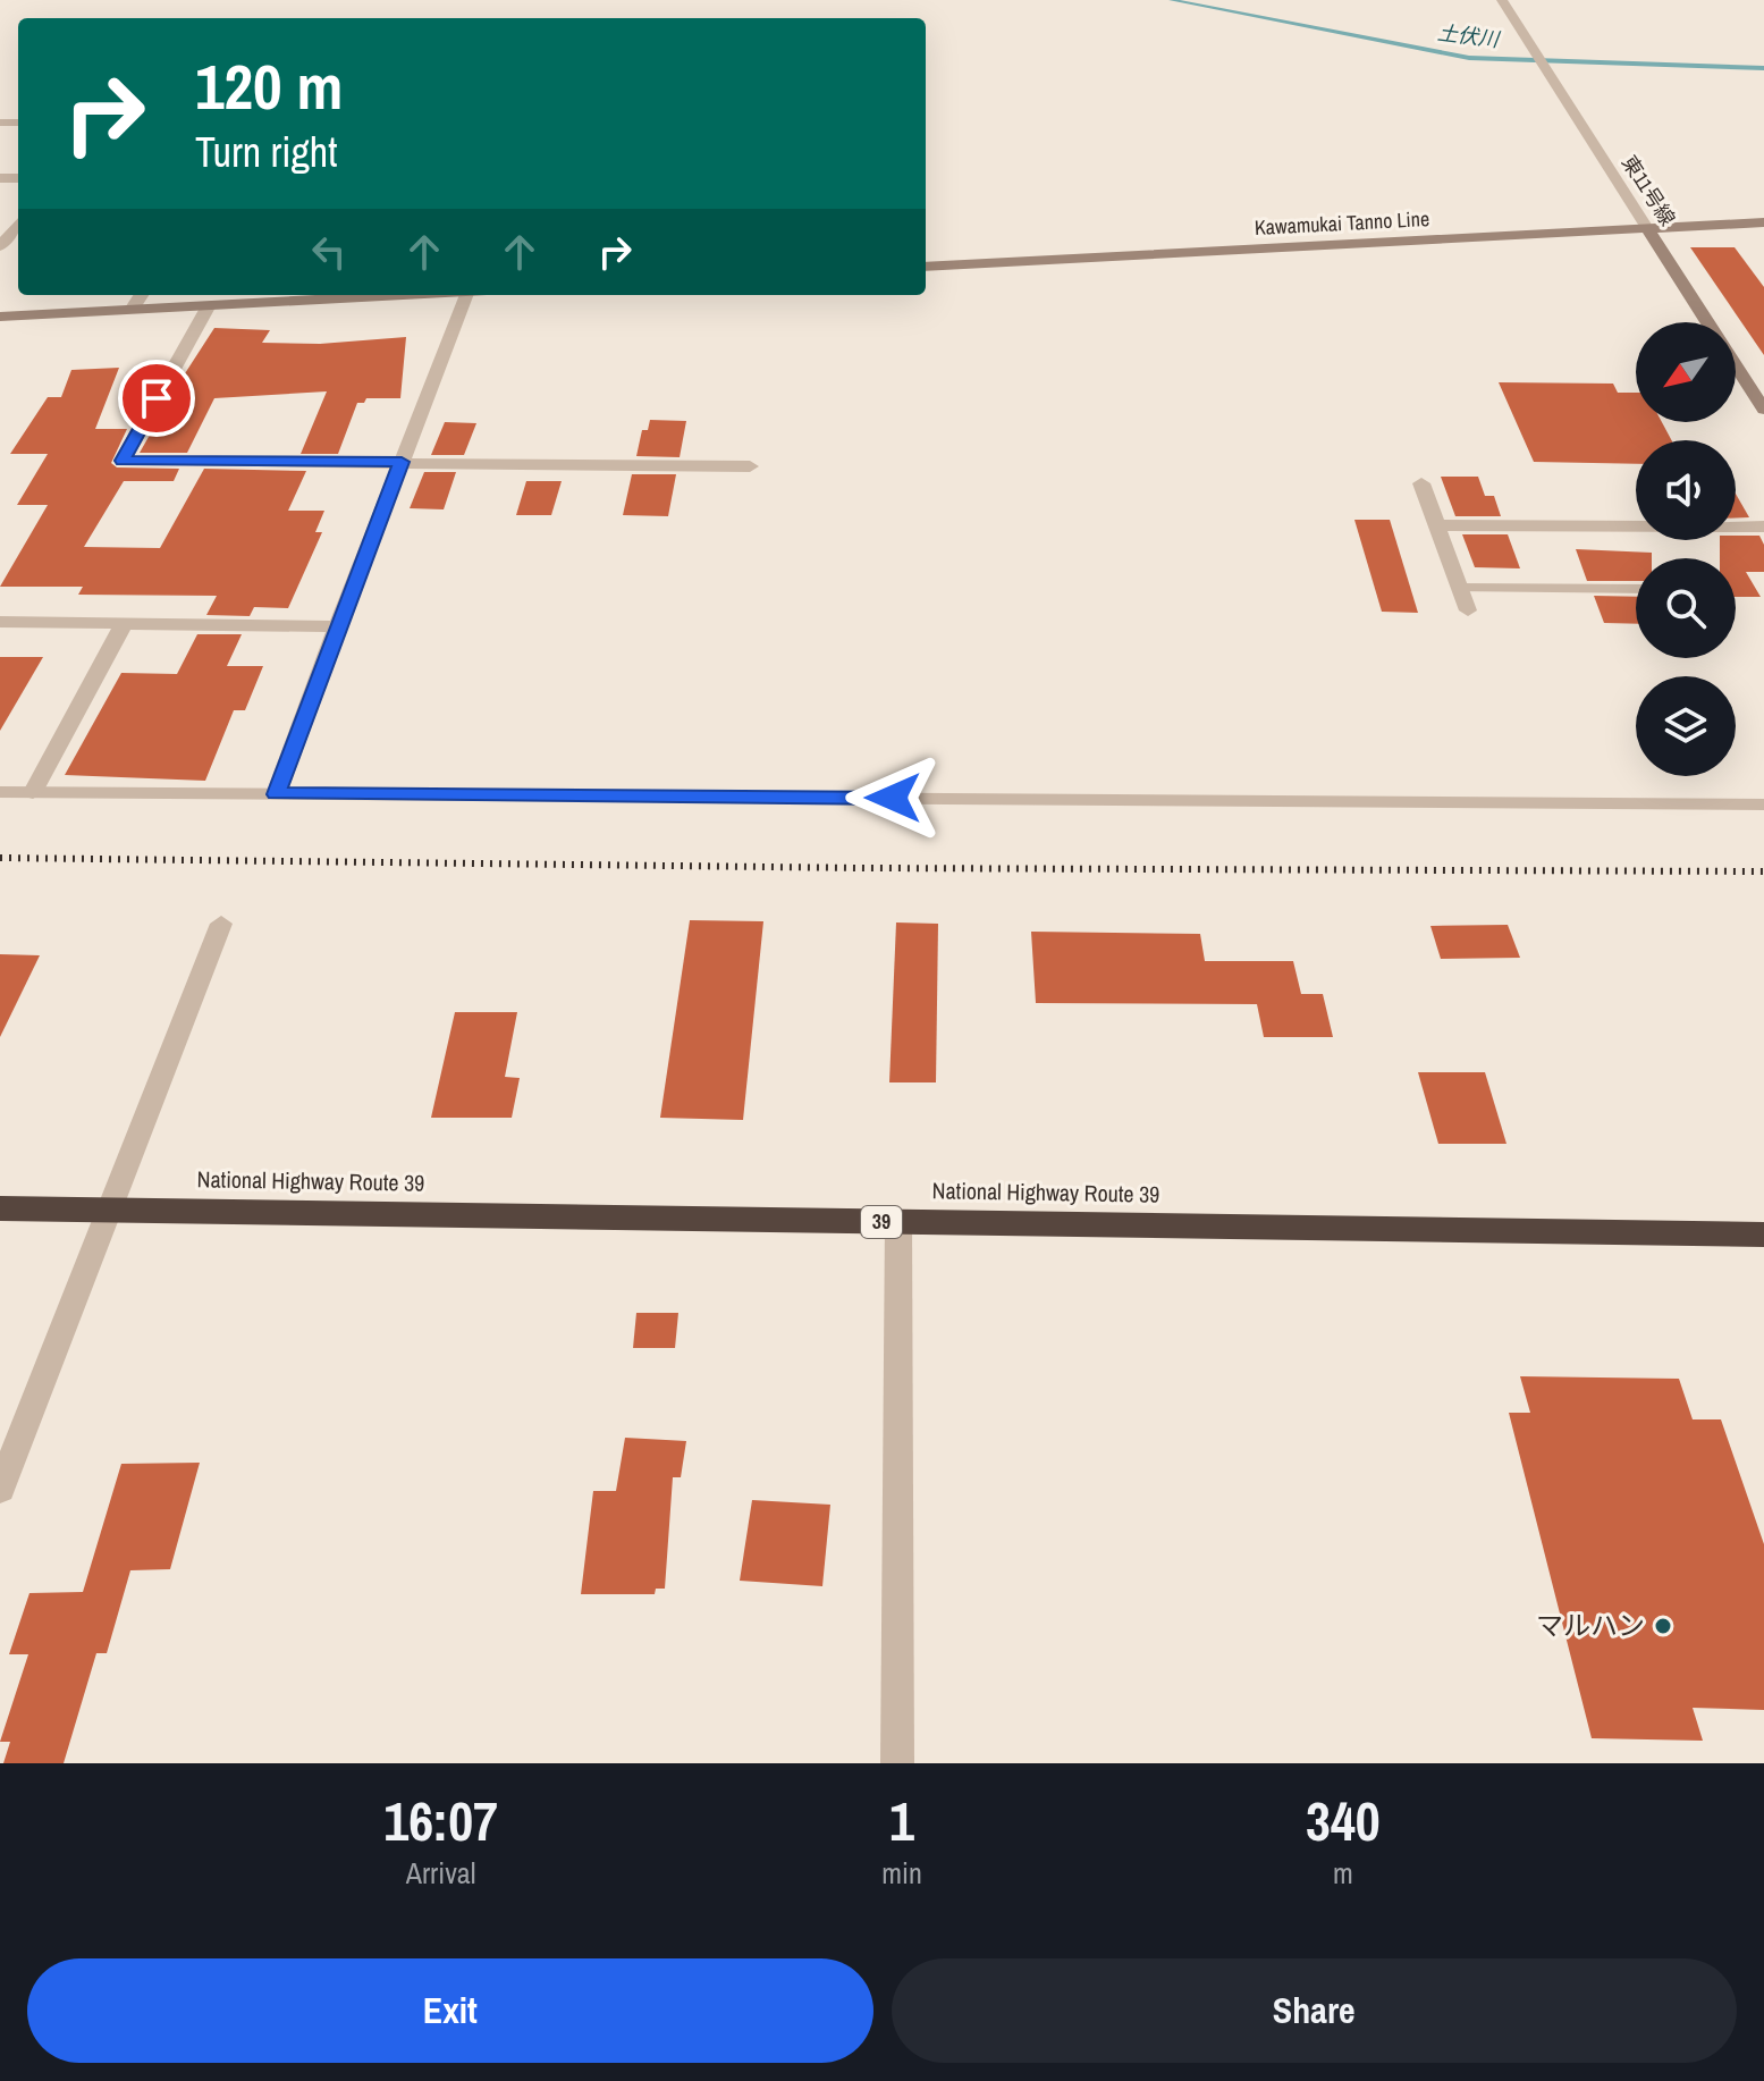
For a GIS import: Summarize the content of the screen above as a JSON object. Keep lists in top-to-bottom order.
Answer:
{
  "streets": {
    "highway": ["National Highway Route 39", "39"],
    "main road": ["東11号線", "Kawamukai Tanno Line"]
  },
  "crossings": [
    ["東11号線", "Kawamukai Tanno Line"]
  ],
  "water": ["土伏川"],
  "places": ["マルハン"],
  "north": "bottom left",
  "page": {
    "turn": ["120 m", "Turn right"],
    "eta": [
      "16:07",
      "Arrival",
      "1",
      "min",
      "340",
      "m"
    ],
    "buttons": ["Exit", "Share"]
  }
}
